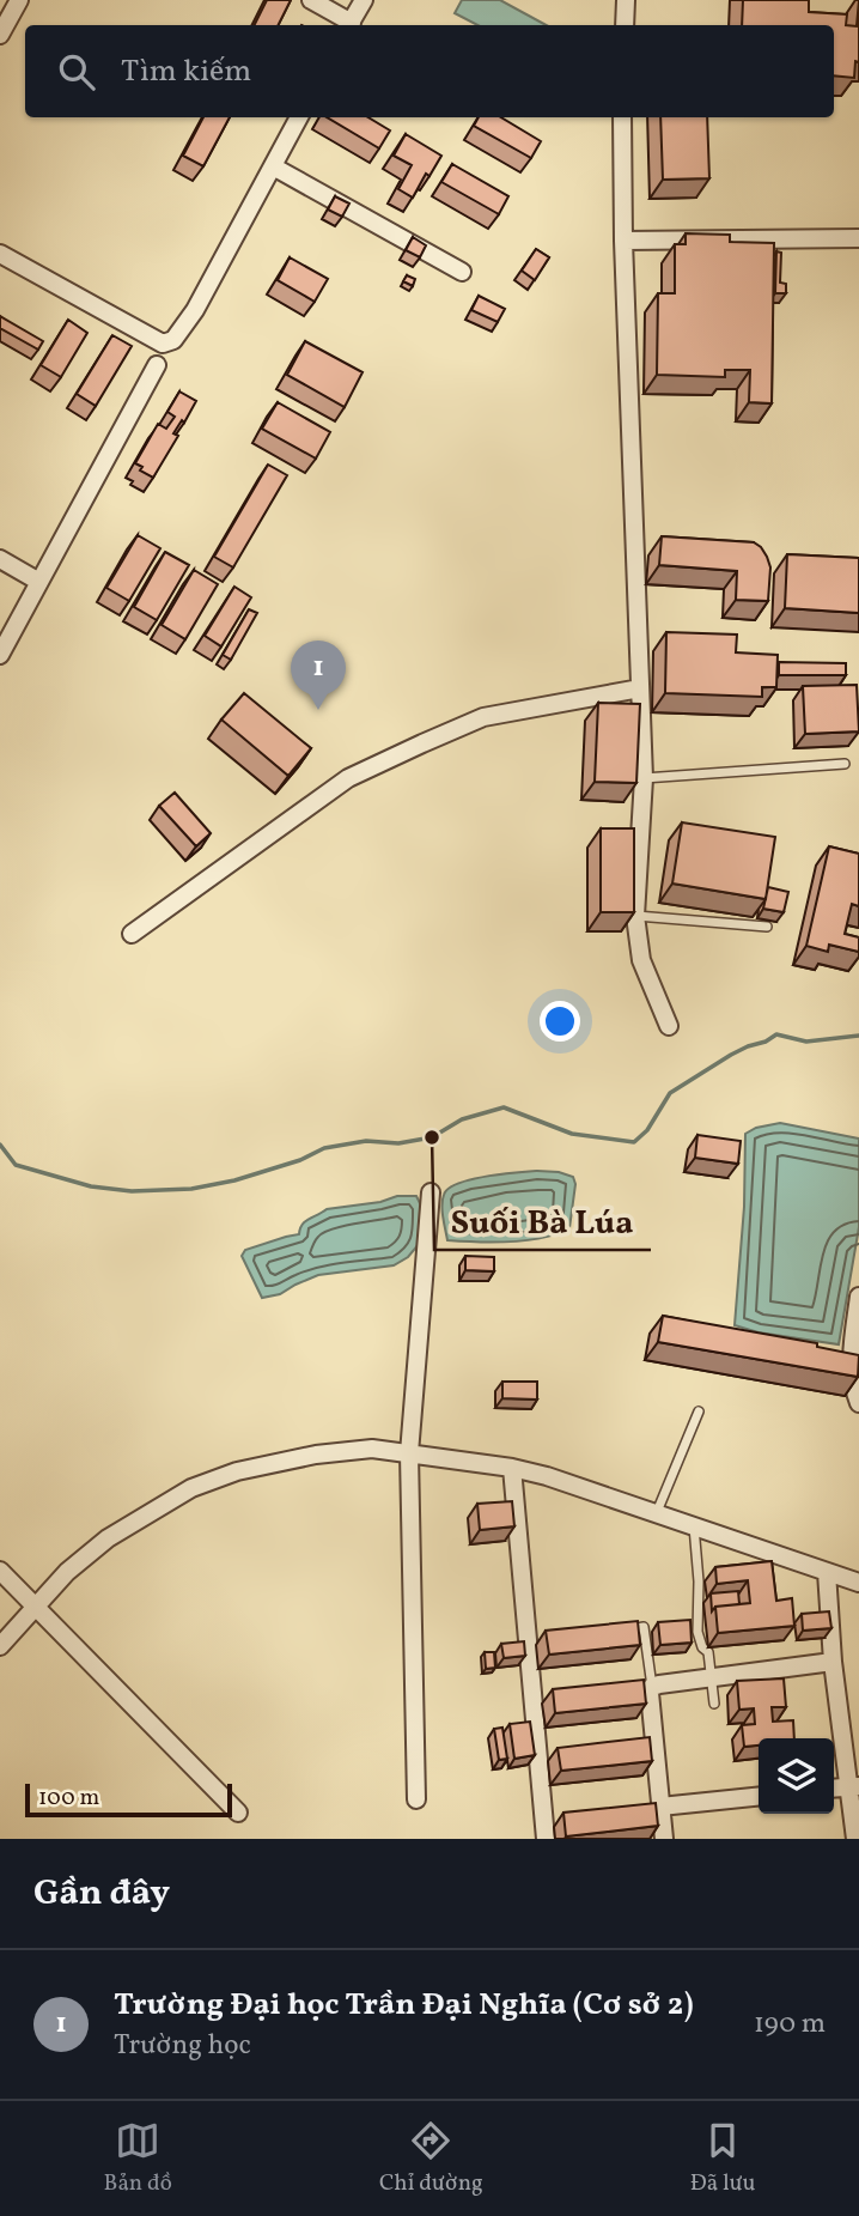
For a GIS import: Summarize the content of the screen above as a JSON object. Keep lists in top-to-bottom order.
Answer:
{
  "places": ["Suối Bà Lúa"],
  "scale_bar": "100 m",
  "page": {
    "search": "Tìm kiếm",
    "pins": "1",
    "scale": "100 m",
    "heading": "Gần đây",
    "list": [
      {
        "mark": "1",
        "name": "Trường Đại học Trần Đại Nghĩa (Cơ sở 2)",
        "note": "Trường học",
        "value": "190 m"
      }
    ],
    "nav": ["Bản đồ", "Chỉ đường", "Đã lưu"]
  }
}
